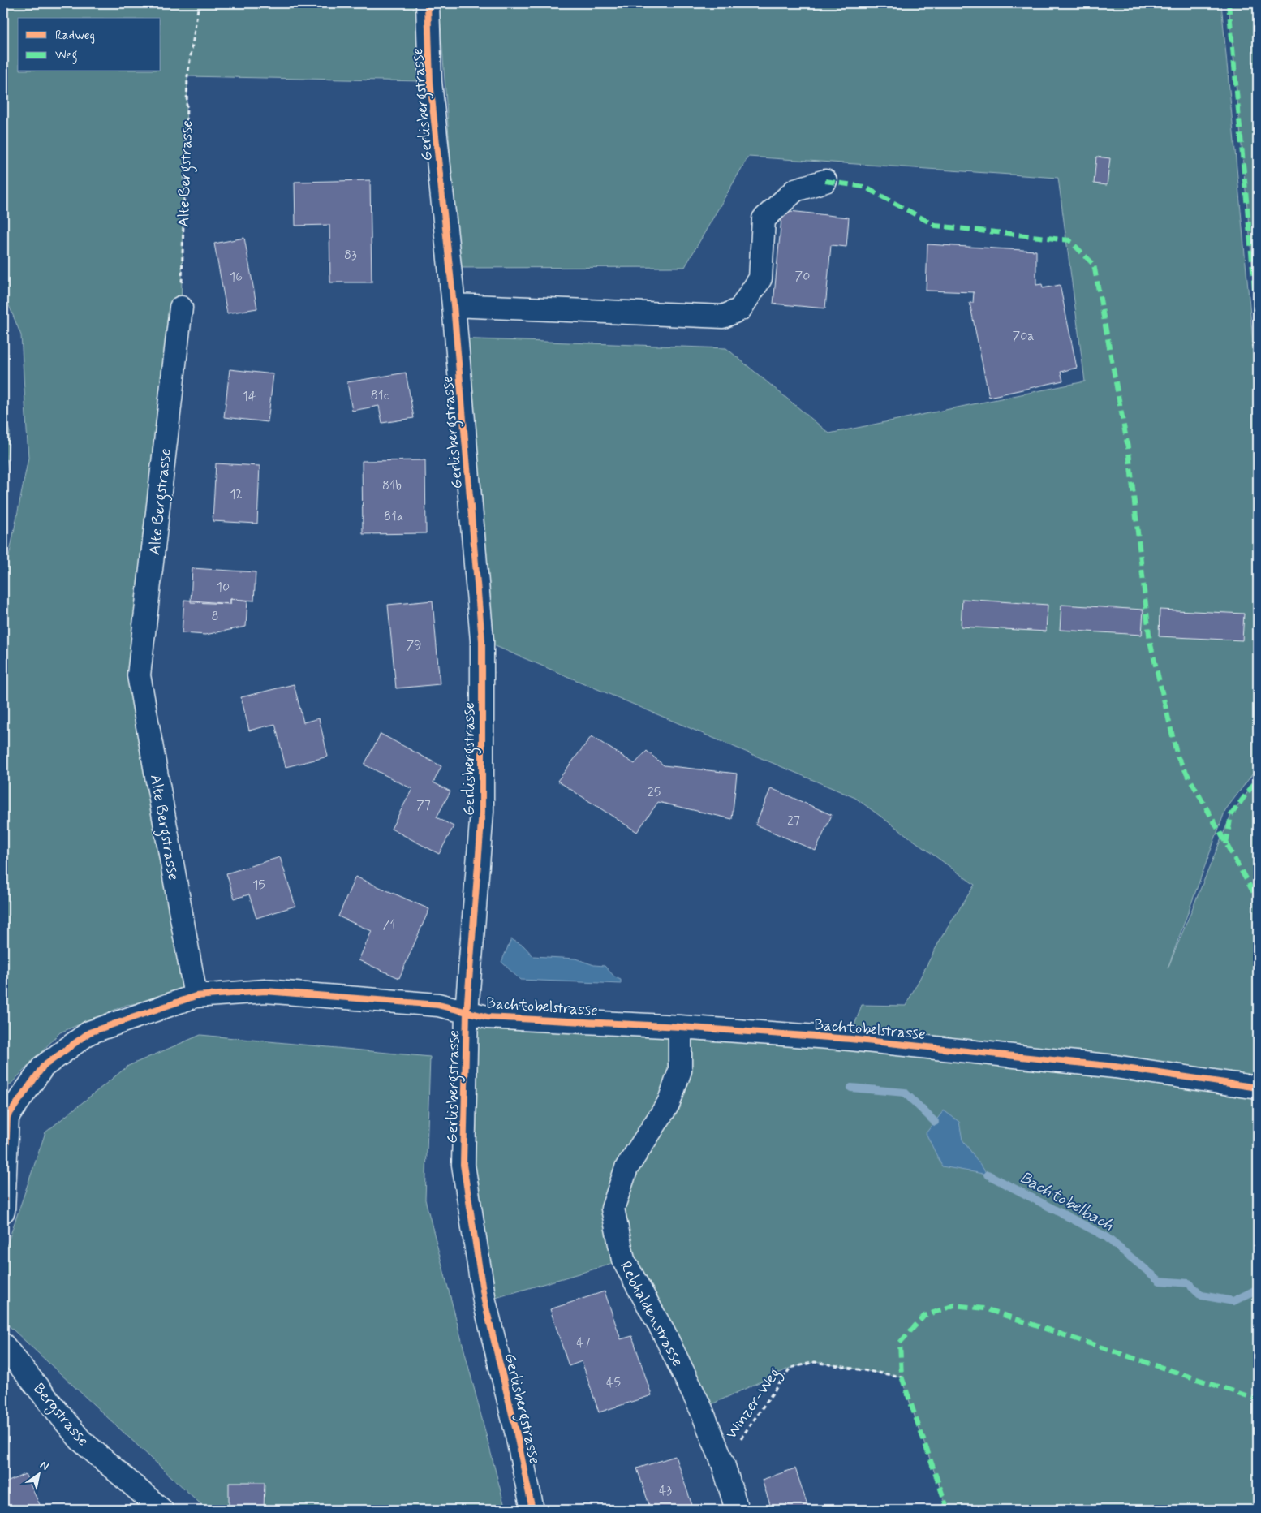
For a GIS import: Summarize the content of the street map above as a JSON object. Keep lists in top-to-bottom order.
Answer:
{
  "streets": {
    "street": [
      "Gerlisbergstrasse",
      "Alte Bergstrasse",
      "Bachtobelstrasse",
      "Rebhaldenstrasse",
      "Bergstrasse"
    ],
    "path": ["Winzer-Weg"]
  },
  "crossings": [
    ["Gerlisbergstrasse", "Bachtobelstrasse"],
    ["Alte Bergstrasse", "Bachtobelstrasse"],
    ["Bachtobelstrasse", "Rebhaldenstrasse"],
    ["Rebhaldenstrasse", "Winzer-Weg"]
  ],
  "water": ["Bachtobelbach"],
  "house_numbers": [
    "83",
    "70",
    "16",
    "70a",
    "81c",
    "14",
    "81b",
    "12",
    "81a",
    "10",
    "8",
    "79",
    "25",
    "77",
    "27",
    "15",
    "71",
    "47",
    "45",
    "43"
  ],
  "legend": ["Radweg", "Weg"],
  "north": "top right"
}
